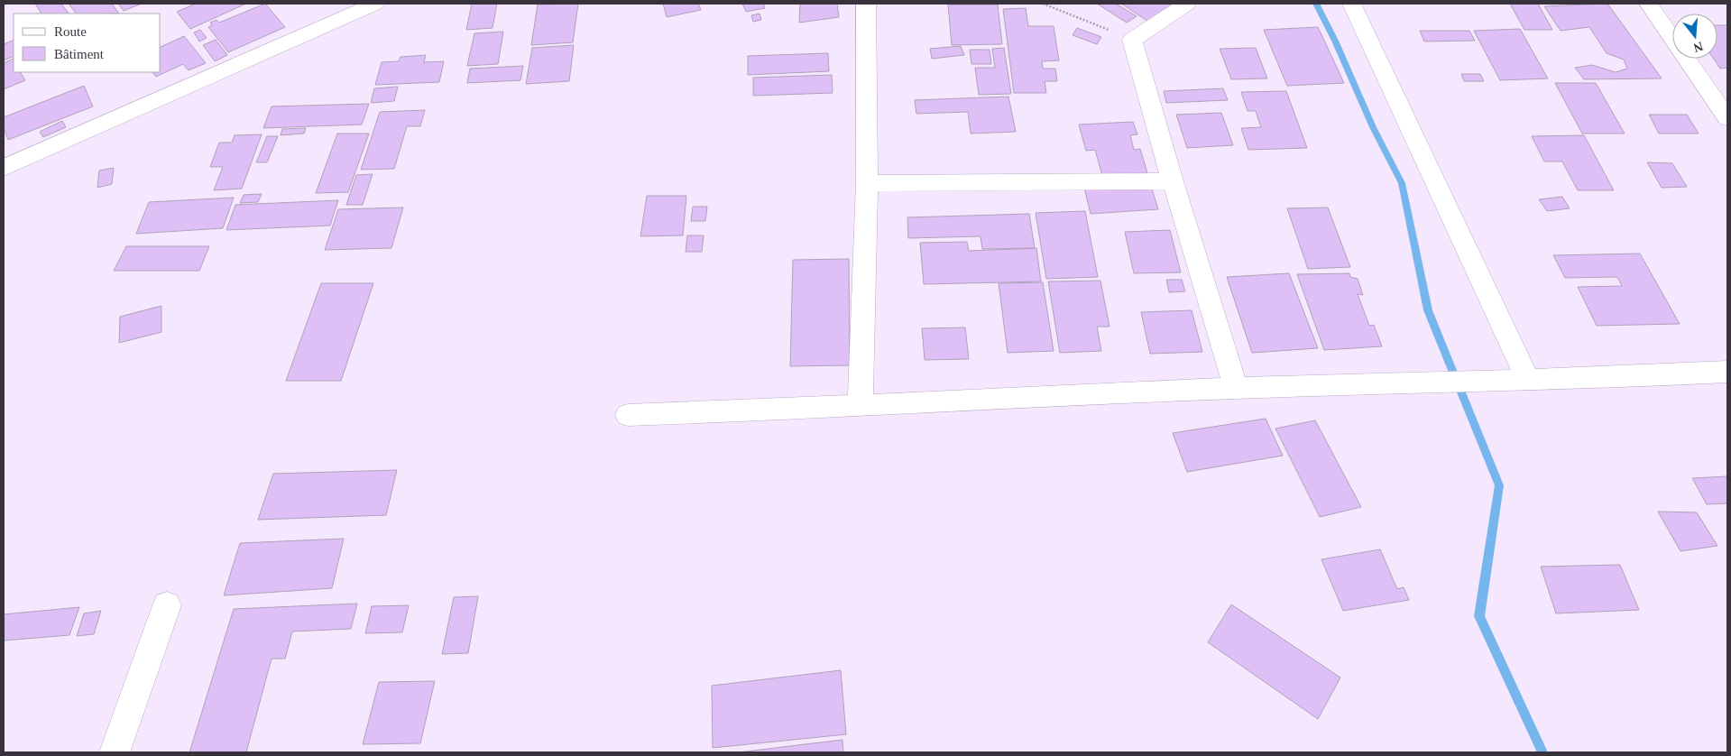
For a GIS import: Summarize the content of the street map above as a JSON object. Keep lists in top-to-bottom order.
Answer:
{
  "legend": ["Route", "Bâtiment"],
  "north": "bottom"
}
